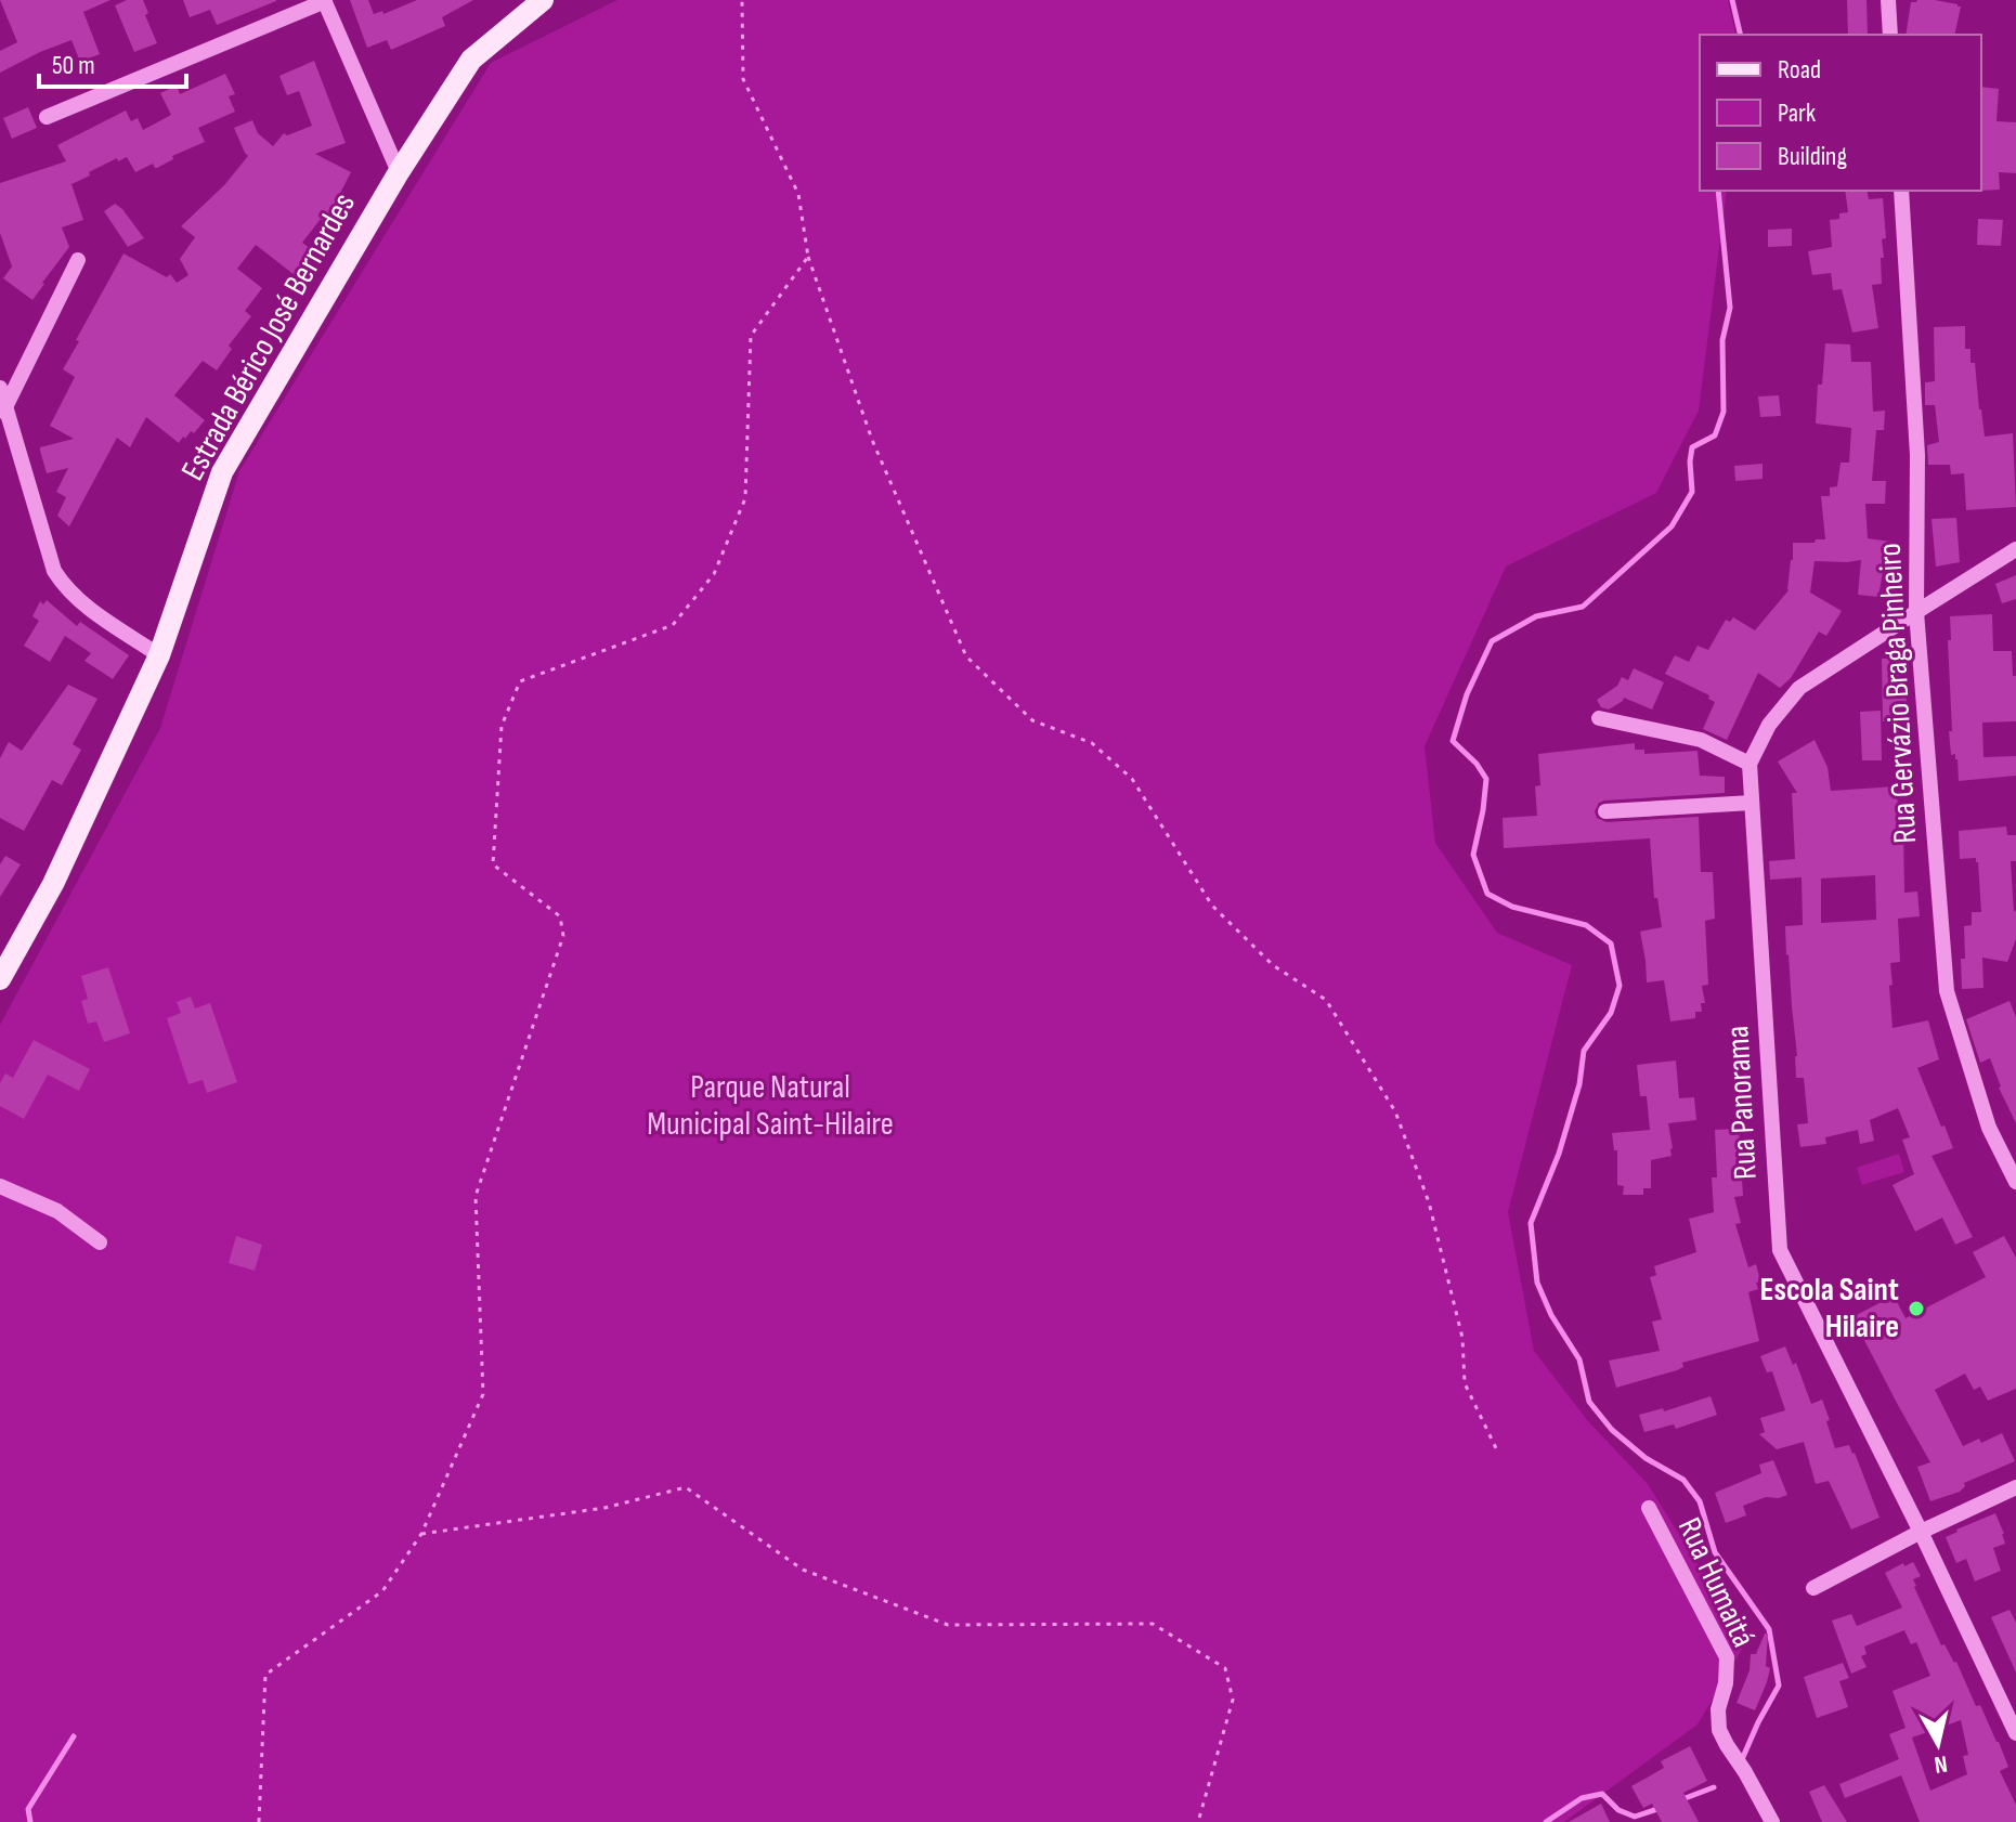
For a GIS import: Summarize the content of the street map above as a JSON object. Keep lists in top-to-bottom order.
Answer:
{
  "streets": {
    "main road": ["Estrada Bérico José Bernardes"],
    "street": ["Rua Gervázio Braga Pinheiro", "Rua Panorama", "Rua Humaitá"]
  },
  "crossings": [
    ["Rua Gervázio Braga Pinheiro", "Rua Panorama"]
  ],
  "parks": ["Parque Natural Municipal Saint-Hilaire"],
  "places": ["Escola Saint Hilaire"],
  "legend": ["Road", "Park", "Building"],
  "scale_bar": "50 m",
  "north": "bottom"
}
